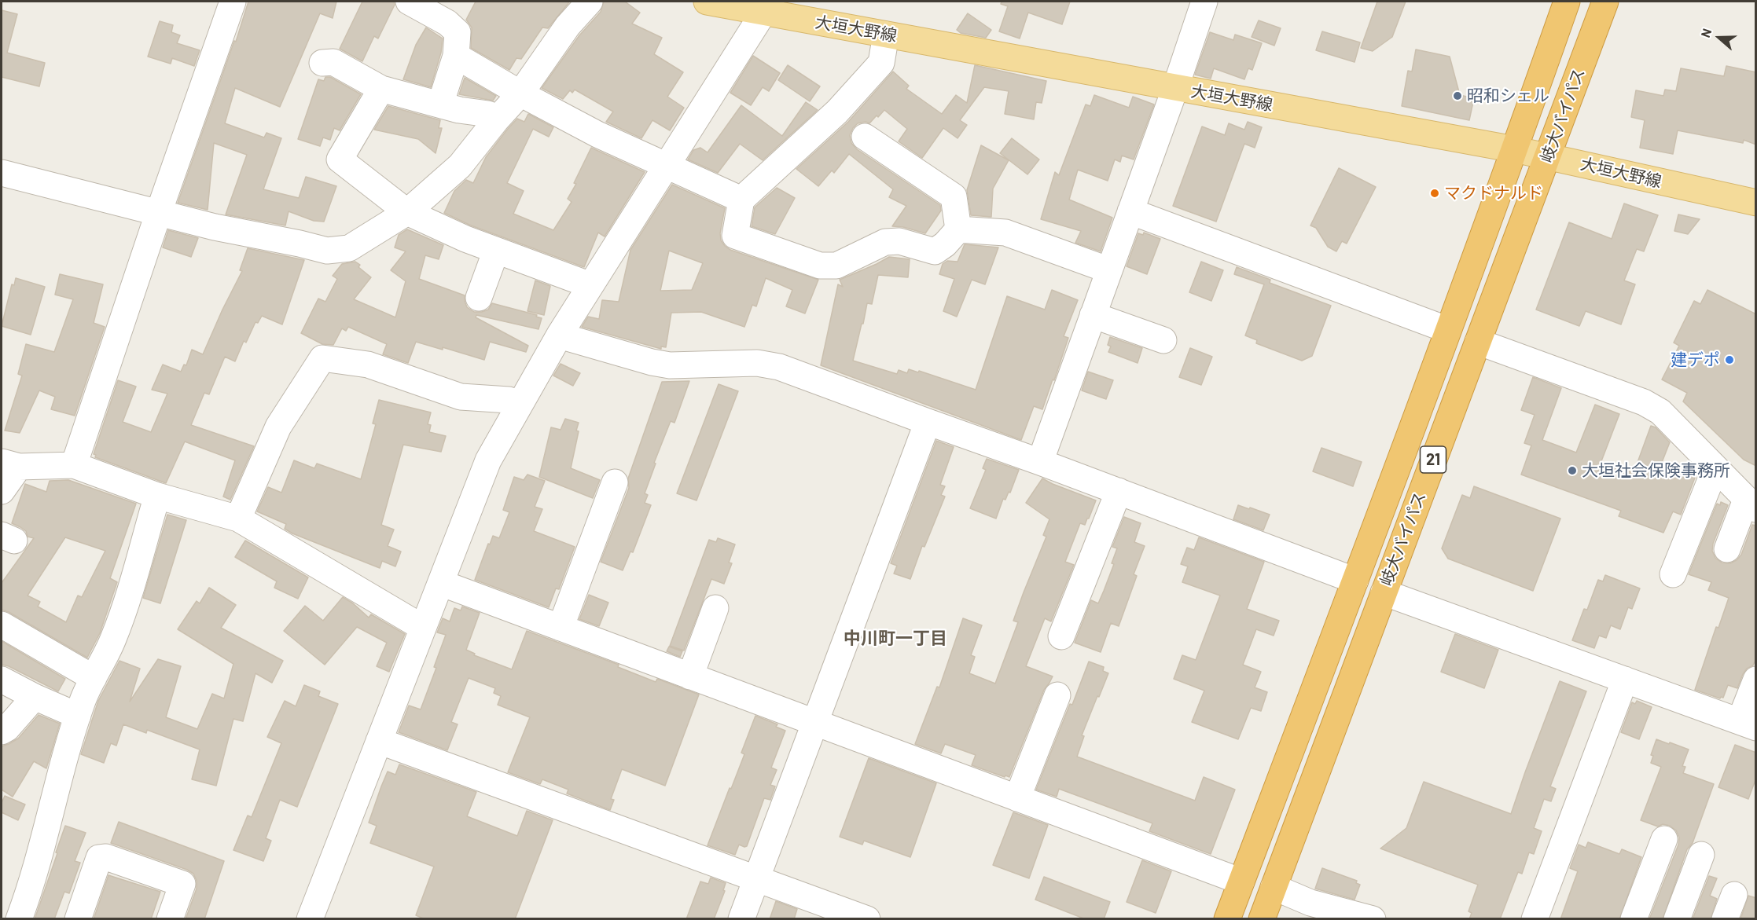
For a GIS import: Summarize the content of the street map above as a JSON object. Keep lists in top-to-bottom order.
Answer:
{
  "streets": {
    "highway": ["岐大バイパス", "21"],
    "main road": ["大垣大野線"]
  },
  "crossings": [
    ["大垣大野線", "岐大バイパス"]
  ],
  "districts": ["中川町一丁目"],
  "places": [
    "昭和シェル",
    "マクドナルド",
    "建デポ",
    "大垣社会保険事務所"
  ],
  "north": "left"
}
